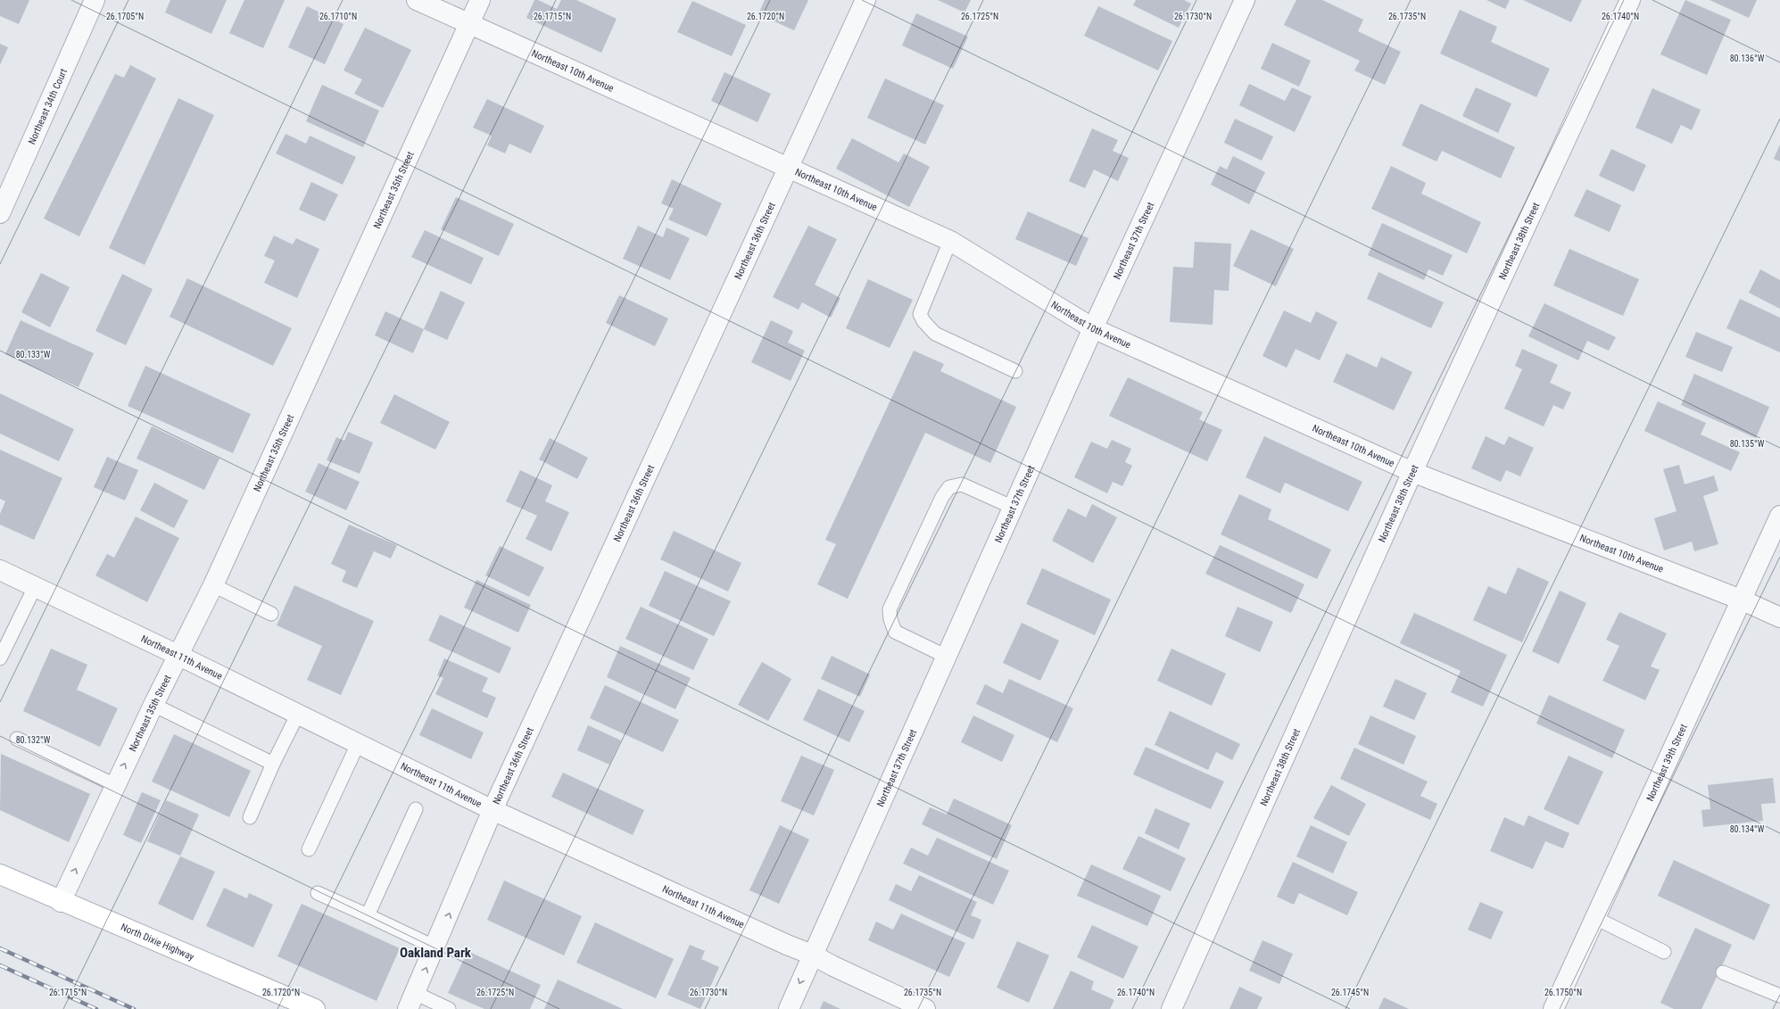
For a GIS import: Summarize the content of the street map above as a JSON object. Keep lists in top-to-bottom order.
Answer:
{
  "streets": {
    "main road": ["North Dixie Highway"],
    "street": [
      "Northeast 10th Avenue",
      "Northeast 34th Court",
      "Northeast 35th Street",
      "Northeast 37th Street",
      "Northeast 36th Street",
      "Northeast 38th Street",
      "Northeast 11th Avenue",
      "Northeast 39th Street"
    ]
  },
  "crossings": [
    ["Northeast 10th Avenue", "Northeast 35th Street"],
    ["Northeast 10th Avenue", "Northeast 37th Street"],
    ["Northeast 10th Avenue", "Northeast 36th Street"],
    ["Northeast 10th Avenue", "Northeast 38th Street"],
    ["Northeast 10th Avenue", "Northeast 39th Street"],
    ["Northeast 35th Street", "Northeast 11th Avenue"],
    ["Northeast 35th Street", "North Dixie Highway"],
    ["Northeast 37th Street", "Northeast 11th Avenue"],
    ["Northeast 36th Street", "Northeast 11th Avenue"]
  ],
  "districts": ["Oakland Park"],
  "coordinates": [
    "26.1705°N",
    "26.1710°N",
    "26.1715°N",
    "26.1720°N",
    "26.1725°N",
    "26.1730°N",
    "26.1735°N",
    "26.1740°N",
    "80.136°W",
    "80.133°W",
    "80.135°W",
    "80.132°W",
    "80.134°W",
    "26.1745°N",
    "26.1750°N"
  ]
}
